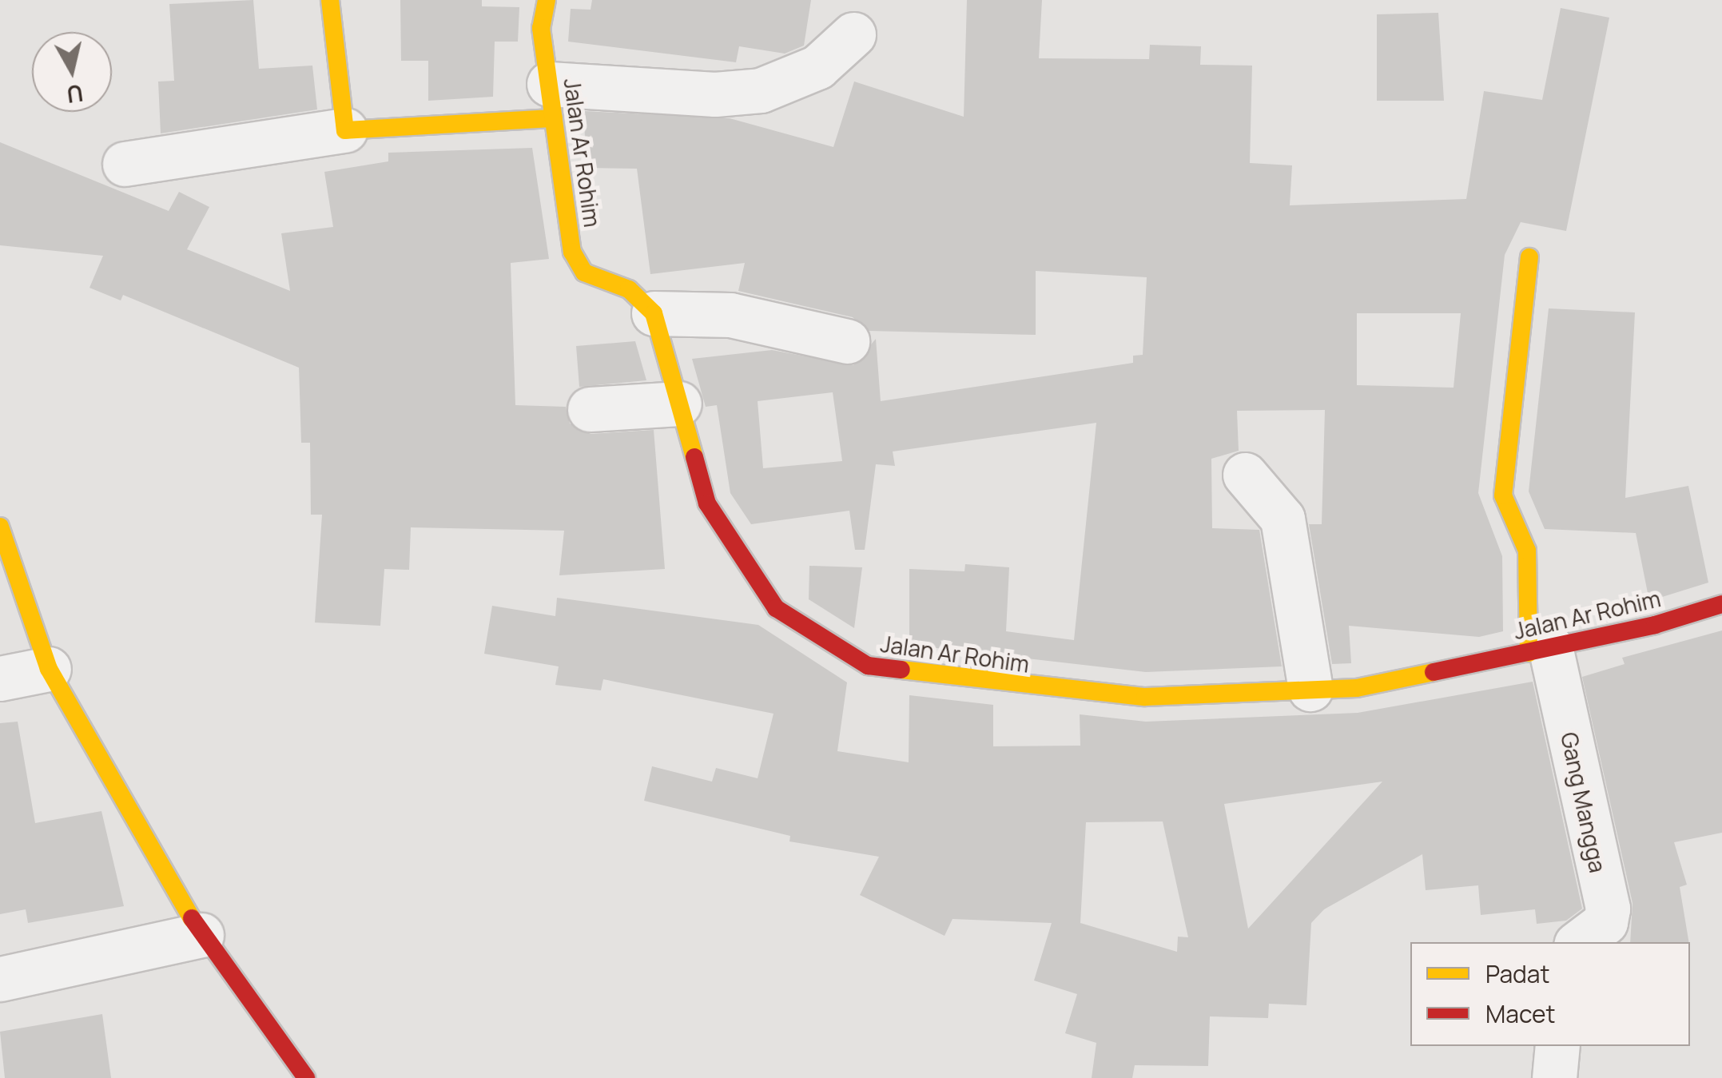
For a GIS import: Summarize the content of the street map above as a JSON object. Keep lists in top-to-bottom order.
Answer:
{
  "streets": {
    "street": ["Jalan Ar Rohim", "Gang Mangga"]
  },
  "crossings": [
    ["Jalan Ar Rohim", "Gang Mangga"]
  ],
  "legend": ["Padat", "Macet"],
  "north": "bottom"
}
